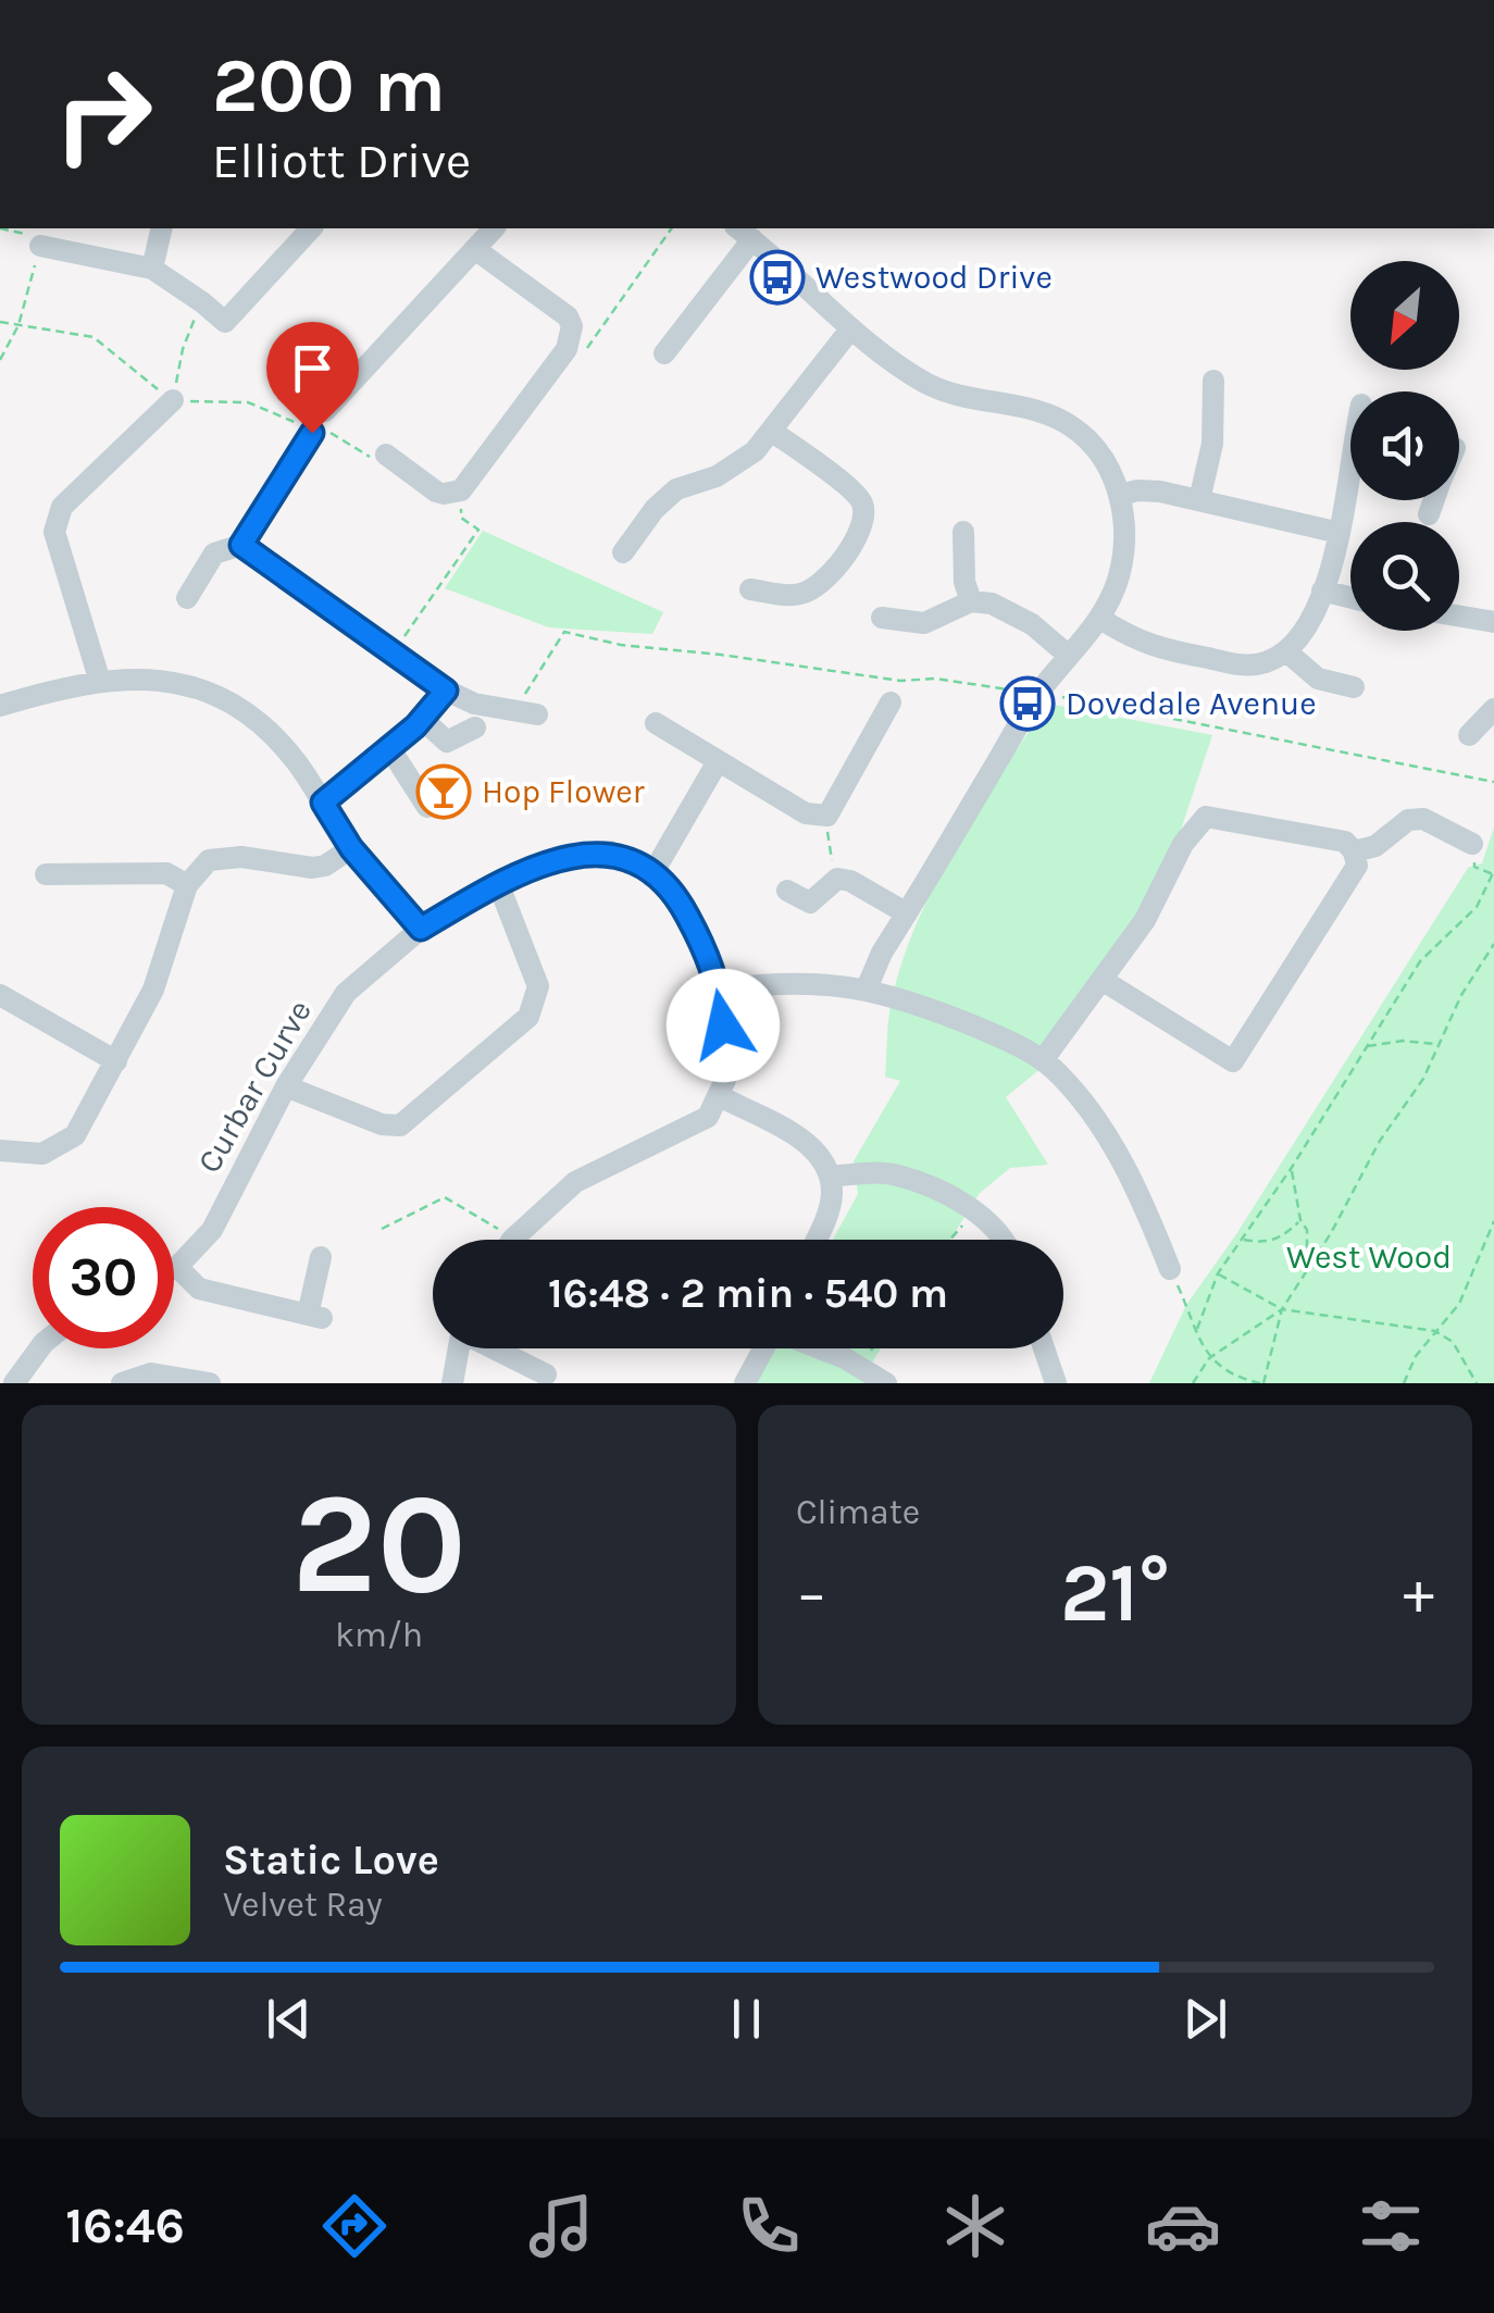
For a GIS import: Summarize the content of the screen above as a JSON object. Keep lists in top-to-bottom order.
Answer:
{
  "streets": {
    "street": ["Curbar Curve"]
  },
  "parks": ["West Wood"],
  "places": {
    "bus stop": ["Westwood Drive", "Dovedale Avenue"],
    "bar": ["Hop Flower"]
  },
  "north": "bottom left",
  "page": {
    "turn": ["200 m", "Elliott Drive"],
    "limit": "30",
    "trip": "16:48 · 2 min · 540 m",
    "tile": [
      ["20", "km/h"],
      "Climate"
    ],
    "heat": ["−", "21°", "+"],
    "song": ["Static Love", "Velvet Ray"],
    "tabs": "16:46"
  }
}
